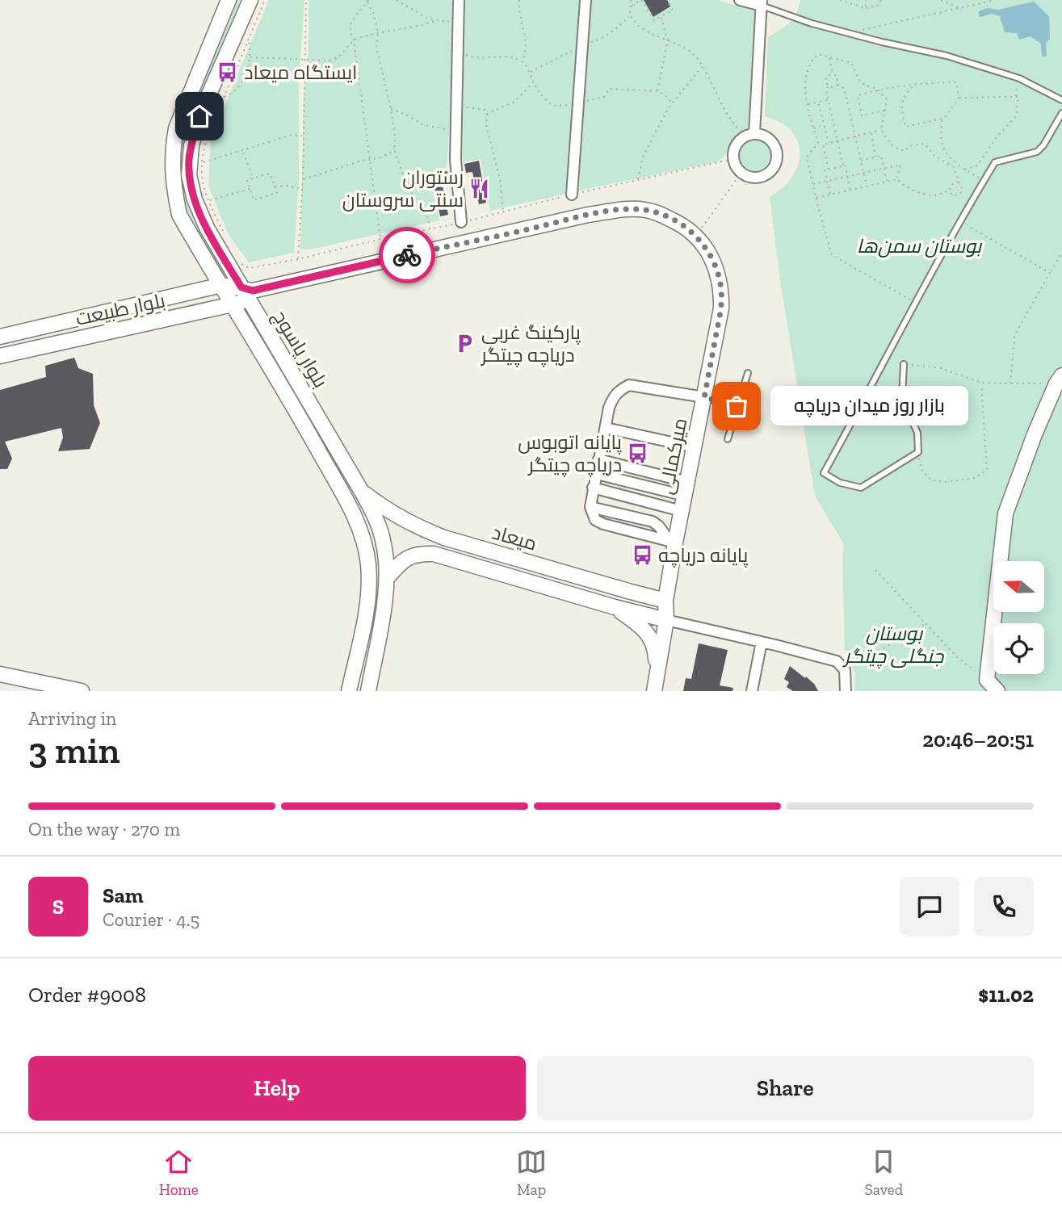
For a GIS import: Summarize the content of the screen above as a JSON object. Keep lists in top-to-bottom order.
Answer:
{
  "streets": {
    "street": [
      "بلوار طبیعت",
      "بلوار یاسوج",
      "میرکمالی",
      "میعاد"
    ]
  },
  "crossings": [
    ["بلوار طبیعت", "بلوار یاسوج"],
    ["بلوار یاسوج", "میعاد"],
    ["میرکمالی", "میعاد"]
  ],
  "parks": ["بوستان سمن‌ها", "بوستان جنگلی چیتگر"],
  "places": {
    "bus stop": ["ایستگاه میعاد", "پایانه اتوبوس دریاچه چیتگر", "پایانه دریاچه"],
    "restaurant": ["رستوران سنتی سروستان"],
    "parking": ["پارکینگ غربی دریاچه چیتگر"],
    "other": ["بازار روز میدان دریاچه"]
  },
  "north": "left",
  "page": {
    "bubble": "بازار روز میدان دریاچه",
    "heading": ["3 min", "Arriving in", "20:46–20:51"],
    "panel": [
      "Sam",
      "Courier · 4.5",
      "Order #9008",
      "$11.02"
    ],
    "bar": "On the way · 270 m",
    "round": "S",
    "buttons": ["Help", "Share"],
    "tabs": ["Home", "Map", "Saved"]
  }
}
